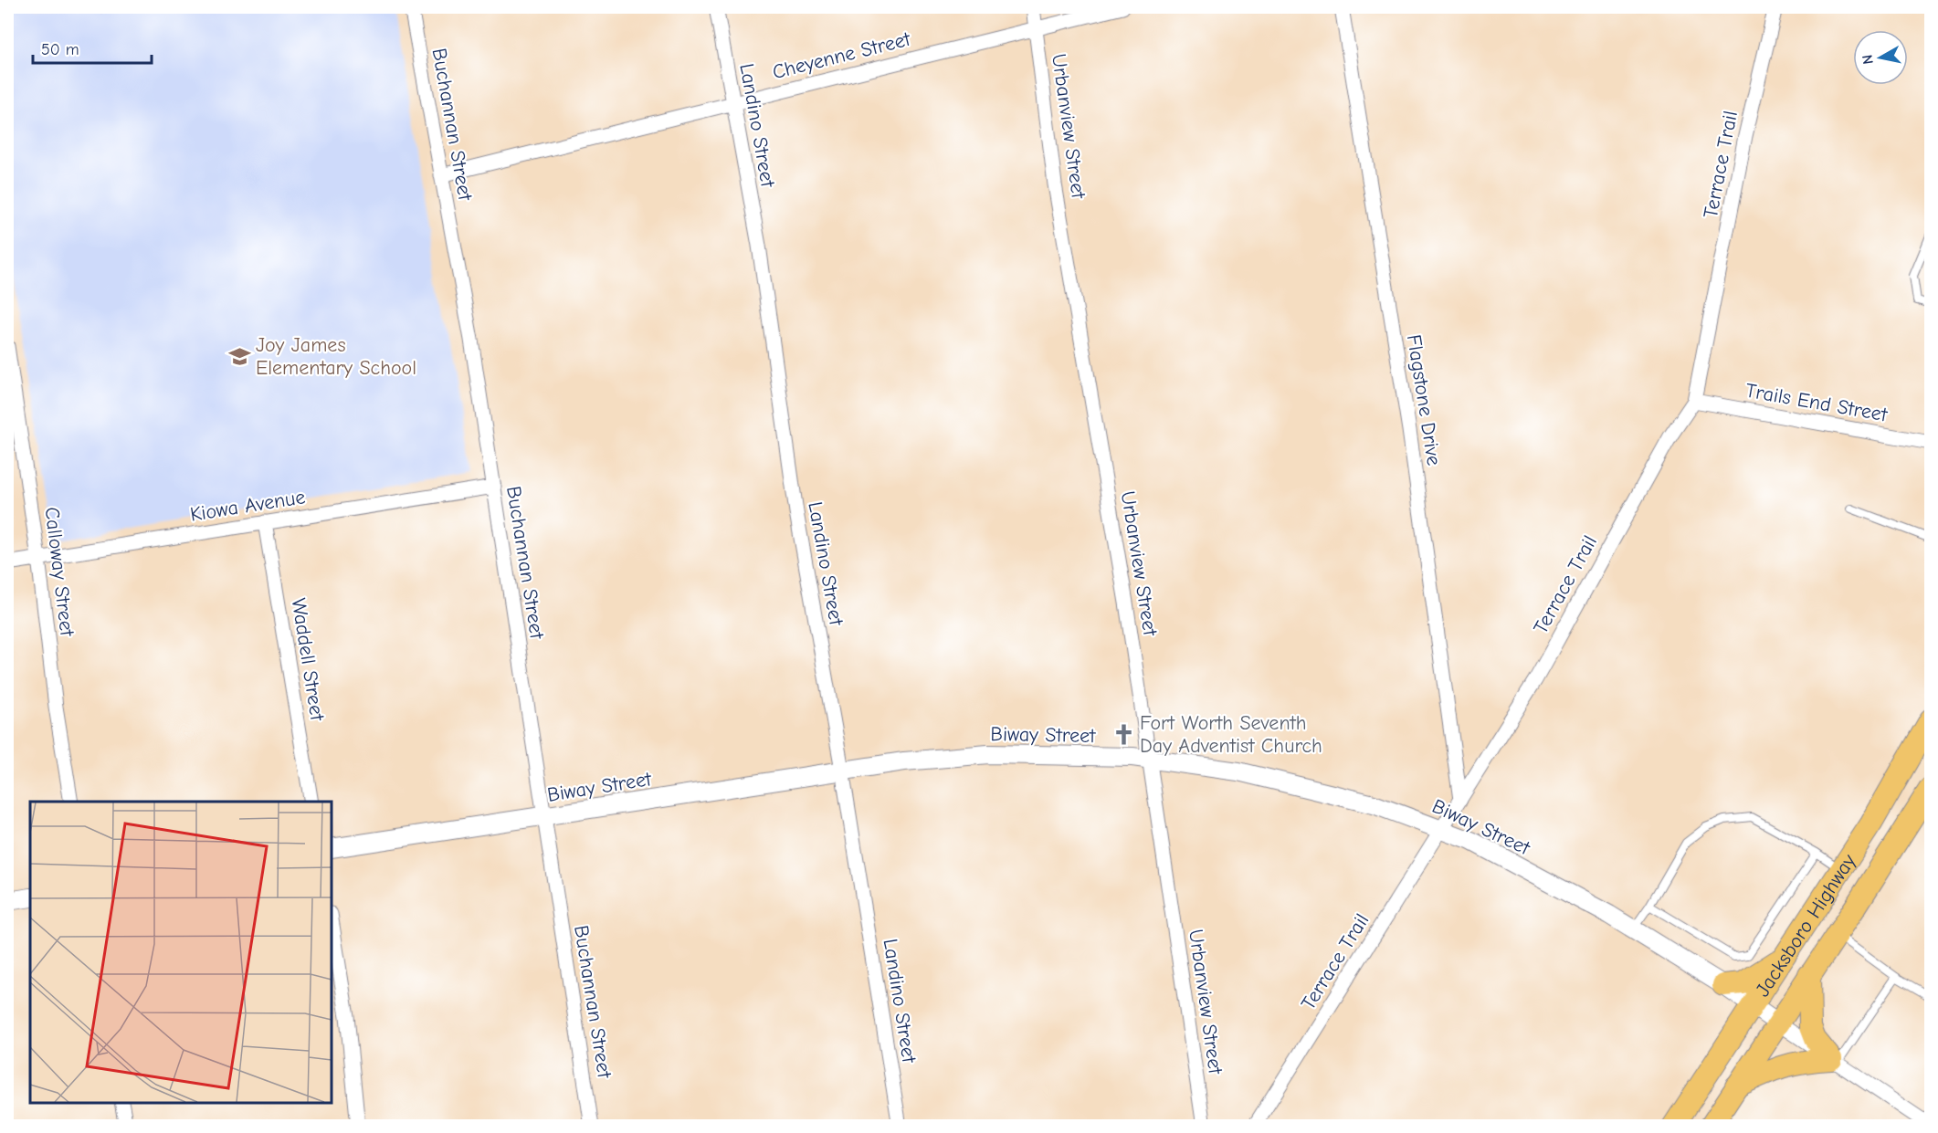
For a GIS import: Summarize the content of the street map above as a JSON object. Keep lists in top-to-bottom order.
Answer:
{
  "streets": {
    "main road": ["Jacksboro Highway"],
    "street": [
      "Cheyenne Street",
      "Buchannan Street",
      "Landino Street",
      "Urbanview Street",
      "Terrace Trail",
      "Flagstone Drive",
      "Trails End Street",
      "Kiowa Avenue",
      "Calloway Street",
      "Waddell Street",
      "Biway Street"
    ]
  },
  "crossings": [
    ["Cheyenne Street", "Buchannan Street"],
    ["Cheyenne Street", "Landino Street"],
    ["Cheyenne Street", "Urbanview Street"],
    ["Buchannan Street", "Kiowa Avenue"],
    ["Buchannan Street", "Biway Street"],
    ["Landino Street", "Biway Street"],
    ["Urbanview Street", "Biway Street"],
    ["Terrace Trail", "Flagstone Drive"],
    ["Terrace Trail", "Trails End Street"],
    ["Terrace Trail", "Biway Street"],
    ["Kiowa Avenue", "Calloway Street"],
    ["Kiowa Avenue", "Waddell Street"],
    ["Biway Street", "Jacksboro Highway"]
  ],
  "places": {
    "school or university": ["Joy James Elementary School"],
    "church": ["Fort Worth Seventh Day Adventist Church"]
  },
  "scale_bar": "50 m",
  "north": "left"
}
